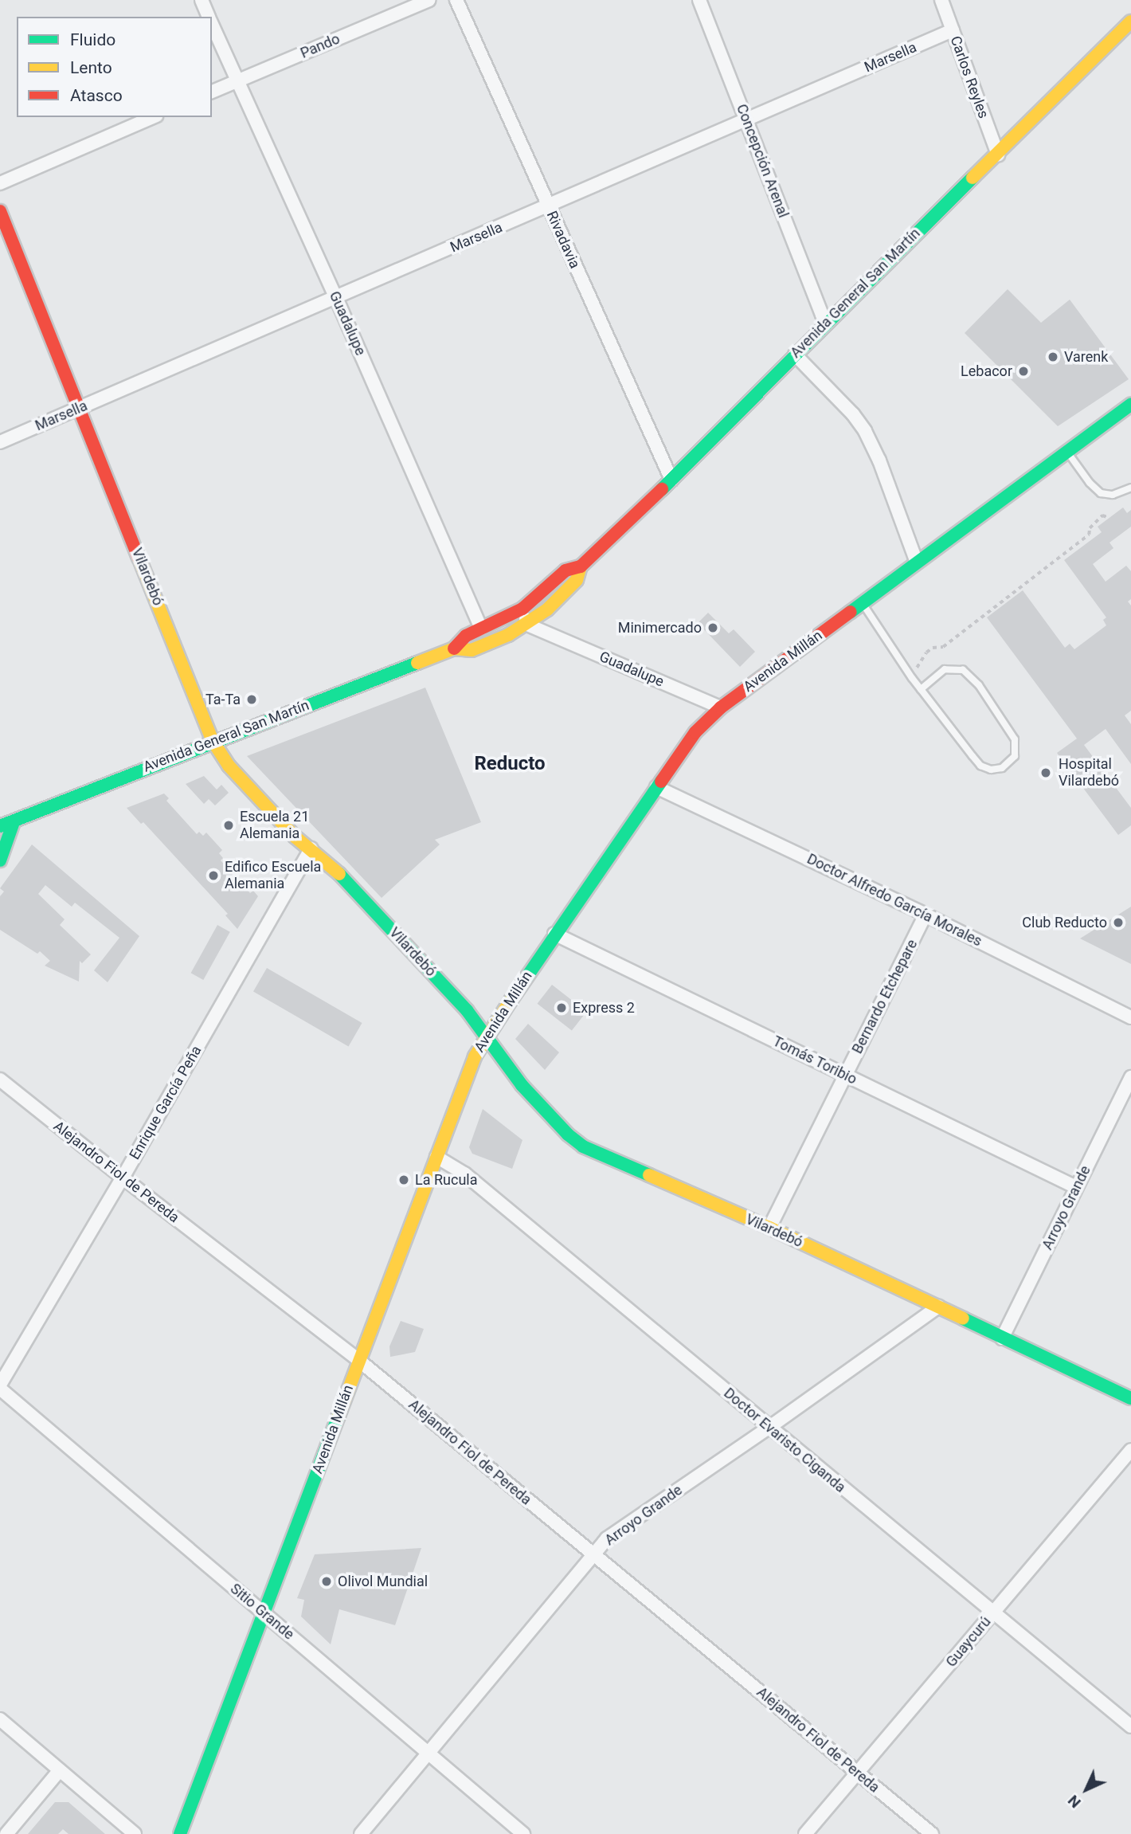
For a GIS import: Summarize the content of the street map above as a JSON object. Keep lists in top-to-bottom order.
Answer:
{
  "streets": {
    "main road": ["Avenida General San Martín", "Vilardebó", "Avenida Millán"],
    "street": [
      "Pando",
      "Marsella",
      "Carlos Reyles",
      "Concepción Arenal",
      "Rivadavia",
      "Guadalupe",
      "Doctor Alfredo García Morales",
      "Bernardo Etchepare",
      "Tomás Toribio",
      "Enrique García Peña",
      "Alejandro Fiol de Pereda",
      "Arroyo Grande",
      "Doctor Evaristo Ciganda",
      "Sitio Grande",
      "Guaycurú"
    ]
  },
  "crossings": [
    ["Pando", "Guadalupe"],
    ["Marsella", "Carlos Reyles"],
    ["Marsella", "Concepción Arenal"],
    ["Marsella", "Rivadavia"],
    ["Marsella", "Guadalupe"],
    ["Marsella", "Vilardebó"],
    ["Carlos Reyles", "Avenida General San Martín"],
    ["Concepción Arenal", "Avenida General San Martín"],
    ["Rivadavia", "Avenida General San Martín"],
    ["Avenida General San Martín", "Guadalupe"],
    ["Avenida General San Martín", "Vilardebó"],
    ["Guadalupe", "Avenida Millán"],
    ["Vilardebó", "Avenida Millán"],
    ["Vilardebó", "Bernardo Etchepare"],
    ["Vilardebó", "Enrique García Peña"],
    ["Vilardebó", "Arroyo Grande"],
    ["Avenida Millán", "Doctor Alfredo García Morales"],
    ["Avenida Millán", "Tomás Toribio"],
    ["Avenida Millán", "Alejandro Fiol de Pereda"],
    ["Avenida Millán", "Doctor Evaristo Ciganda"],
    ["Avenida Millán", "Sitio Grande"],
    ["Doctor Alfredo García Morales", "Bernardo Etchepare"],
    ["Bernardo Etchepare", "Tomás Toribio"],
    ["Tomás Toribio", "Arroyo Grande"],
    ["Enrique García Peña", "Alejandro Fiol de Pereda"],
    ["Enrique García Peña", "Sitio Grande"],
    ["Alejandro Fiol de Pereda", "Arroyo Grande"],
    ["Alejandro Fiol de Pereda", "Guaycurú"],
    ["Arroyo Grande", "Doctor Evaristo Ciganda"],
    ["Arroyo Grande", "Sitio Grande"],
    ["Doctor Evaristo Ciganda", "Guaycurú"]
  ],
  "districts": ["Reducto"],
  "places": [
    "Varenk",
    "Lebacor",
    "Minimercado",
    "Ta-Ta",
    "Hospital Vilardebó",
    "Escuela 21 Alemania",
    "Edifico Escuela Alemania",
    "Club Reducto",
    "Express 2",
    "La Rucula",
    "Olivol Mundial"
  ],
  "legend": ["Fluido", "Lento", "Atasco"],
  "north": "bottom left"
}
